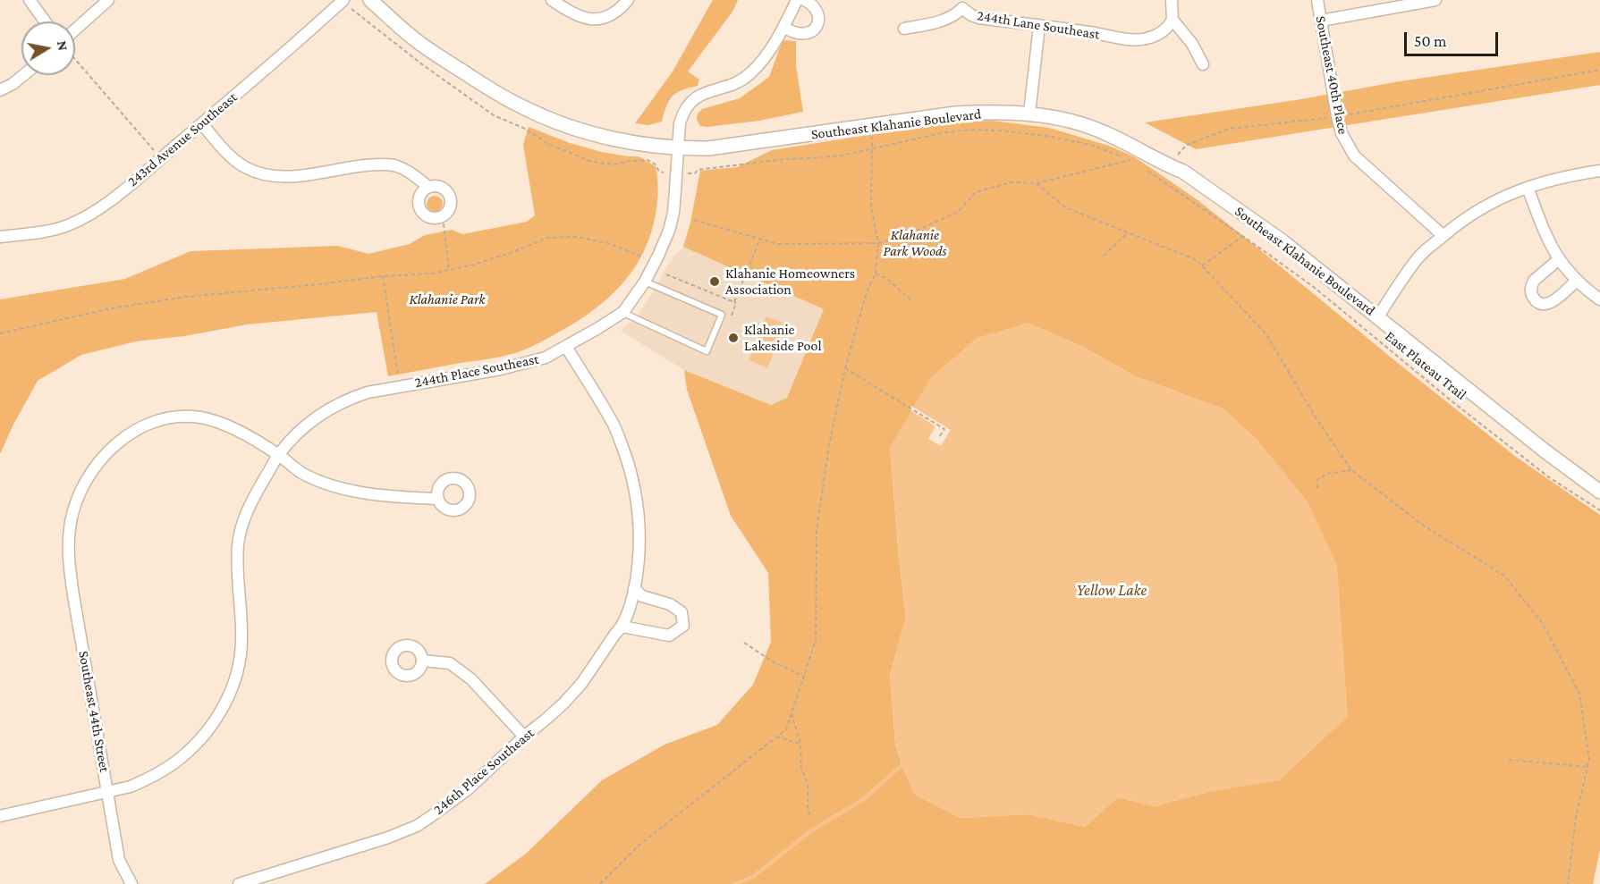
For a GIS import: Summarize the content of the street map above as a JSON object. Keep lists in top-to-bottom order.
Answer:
{
  "streets": {
    "street": [
      "244th Lane Southeast",
      "Southeast 40th Place",
      "Southeast Klahanie Boulevard",
      "243rd Avenue Southeast",
      "244th Place Southeast",
      "Southeast 44th Street",
      "246th Place Southeast"
    ],
    "path": ["East Plateau Trail"]
  },
  "crossings": [
    ["Southeast Klahanie Boulevard", "244th Place Southeast"],
    ["244th Place Southeast", "Southeast 44th Street"],
    ["244th Place Southeast", "246th Place Southeast"]
  ],
  "water": ["Yellow Lake"],
  "parks": ["Klahanie Park Woods", "Klahanie Park"],
  "places": ["Klahanie Homeowners Association", "Klahanie Lakeside Pool"],
  "scale_bar": "50 m",
  "north": "right"
}
